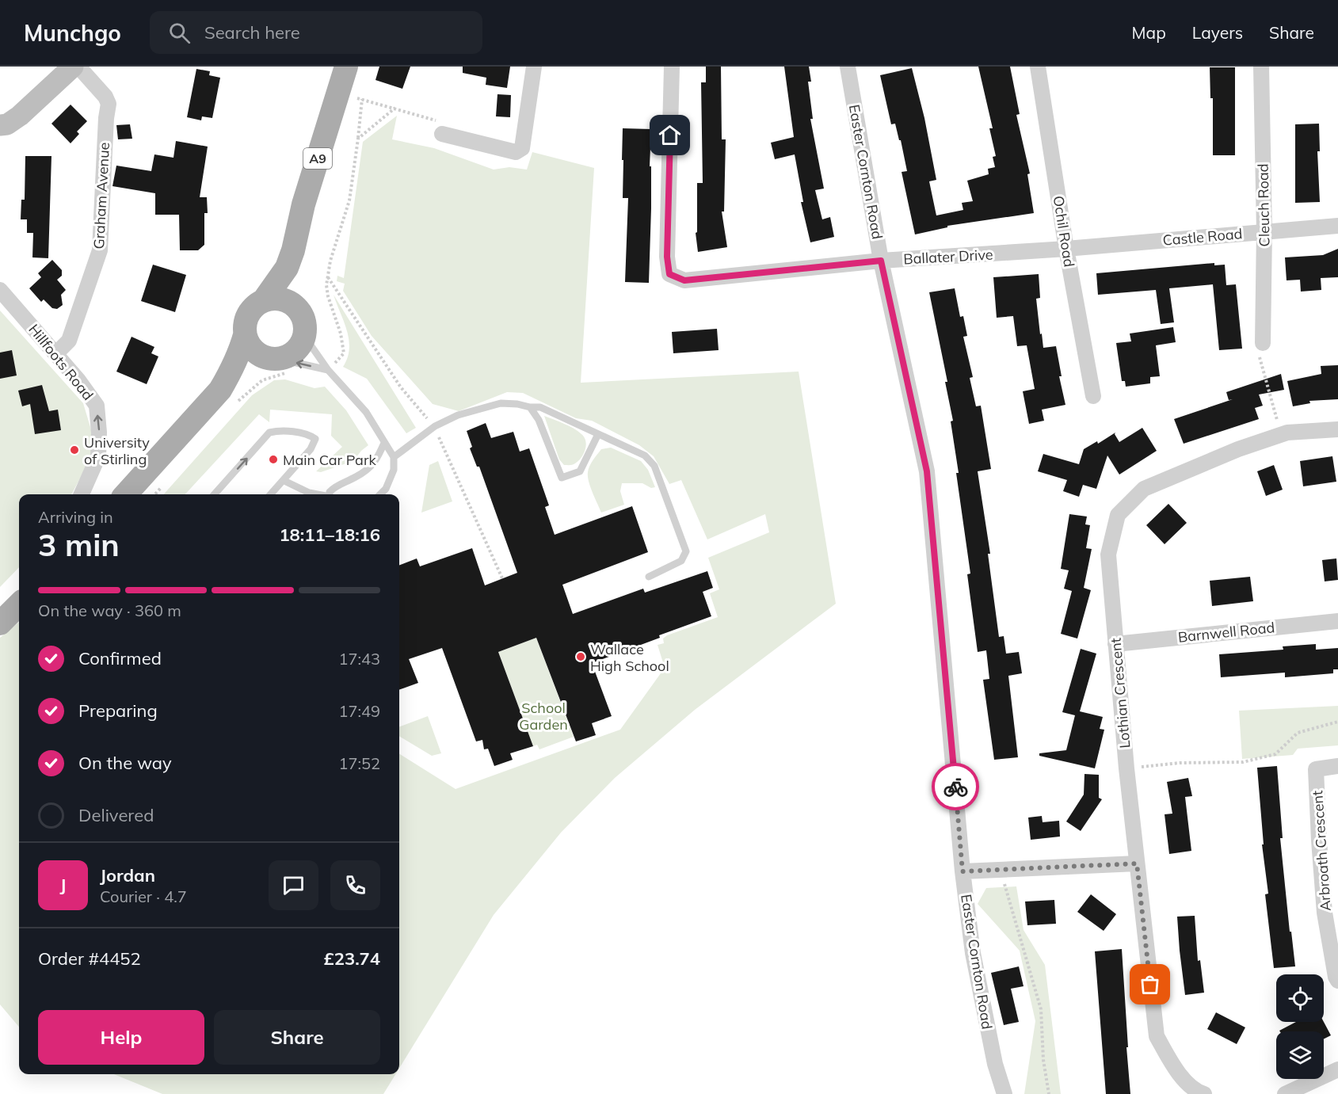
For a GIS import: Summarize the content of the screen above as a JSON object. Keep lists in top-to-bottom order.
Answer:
{
  "streets": {
    "main road": ["A9"],
    "street": [
      "Easter Cornton Road",
      "Graham Avenue",
      "Cleuch Road",
      "Ochil Road",
      "Castle Road",
      "Ballater Drive",
      "Hillfoots Road",
      "Barnwell Road",
      "Lothian Crescent",
      "Arbroath Crescent"
    ]
  },
  "crossings": [
    ["Easter Cornton Road", "Ballater Drive"],
    ["Graham Avenue", "Hillfoots Road"],
    ["Cleuch Road", "Castle Road"],
    ["Ochil Road", "Castle Road"],
    ["Ochil Road", "Ballater Drive"],
    ["Castle Road", "Ballater Drive"],
    ["Barnwell Road", "Lothian Crescent"]
  ],
  "one_way": ["Hillfoots Road"],
  "parks": ["School Garden"],
  "places": ["University of Stirling", "Main Car Park", "Wallace High School"],
  "page": {
    "header": "Munchgo",
    "search": "Search here",
    "nav": ["Map", "Layers", "Share"],
    "heading": ["3 min", "Arriving in", "18:11–18:16"],
    "panel": [
      "Jordan",
      "Courier · 4.7",
      "Order #4452",
      "£23.74"
    ],
    "bar": "On the way · 360 m",
    "list": [
      ["Confirmed", "17:43"],
      ["Preparing", "17:49"],
      ["On the way", "17:52"],
      "Delivered"
    ],
    "round": "J",
    "buttons": ["Help", "Share"]
  }
}
